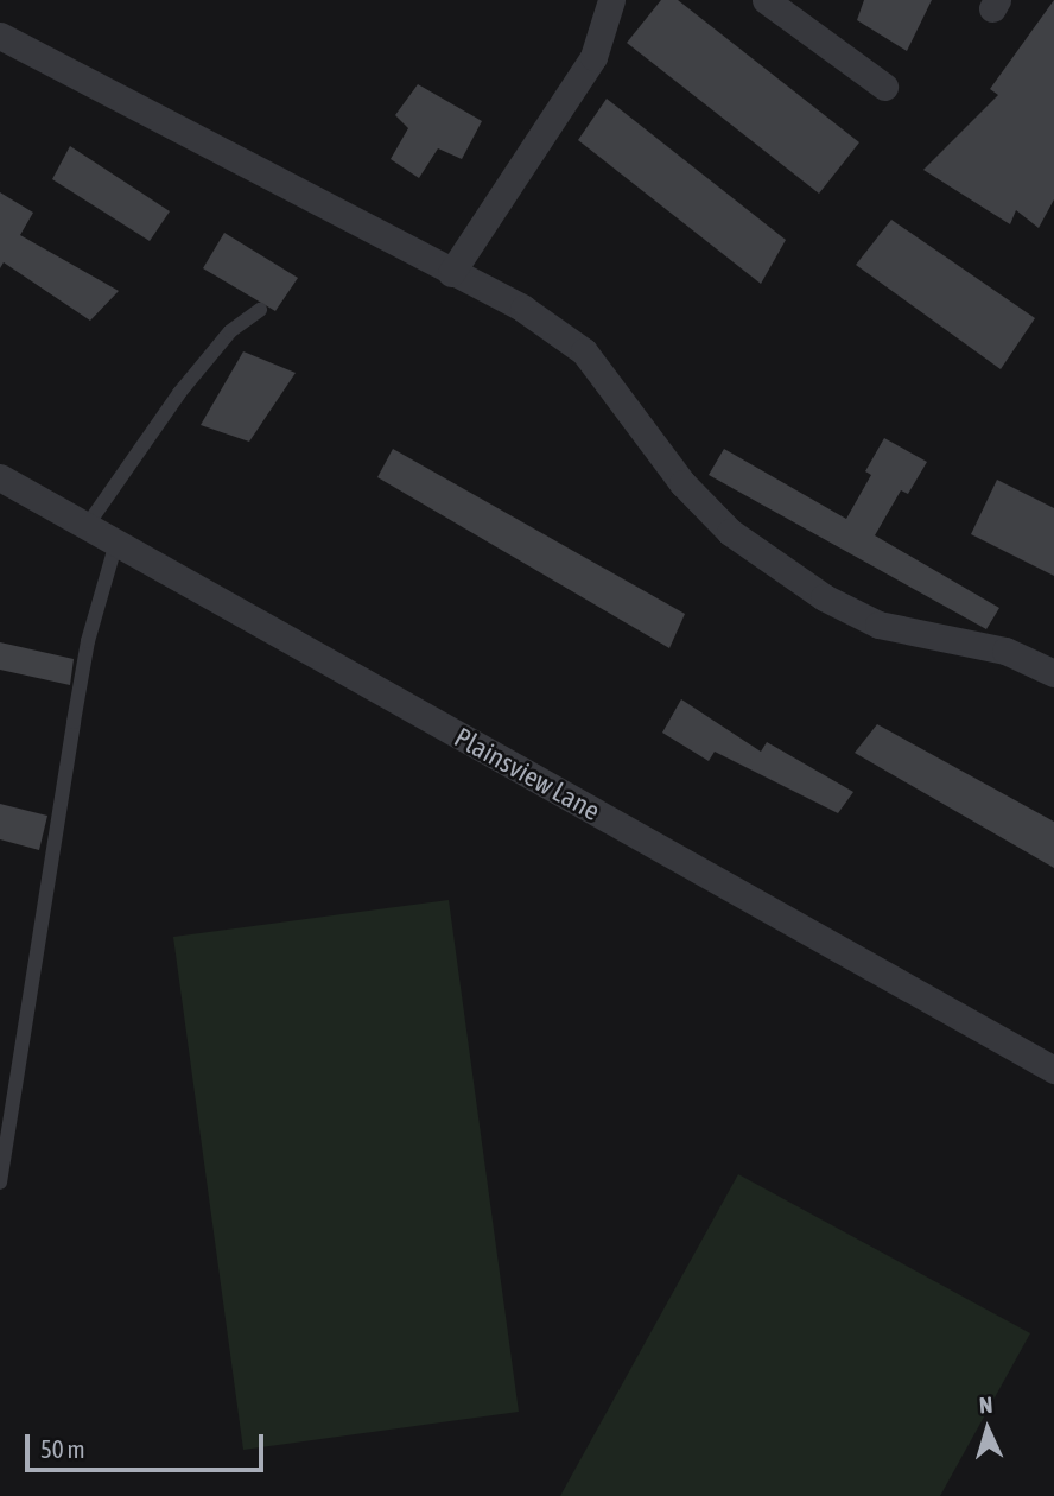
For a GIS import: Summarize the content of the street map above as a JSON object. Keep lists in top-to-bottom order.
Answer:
{
  "streets": {
    "street": ["Plainsview Lane"]
  },
  "scale_bar": "50 m",
  "north": "top"
}
